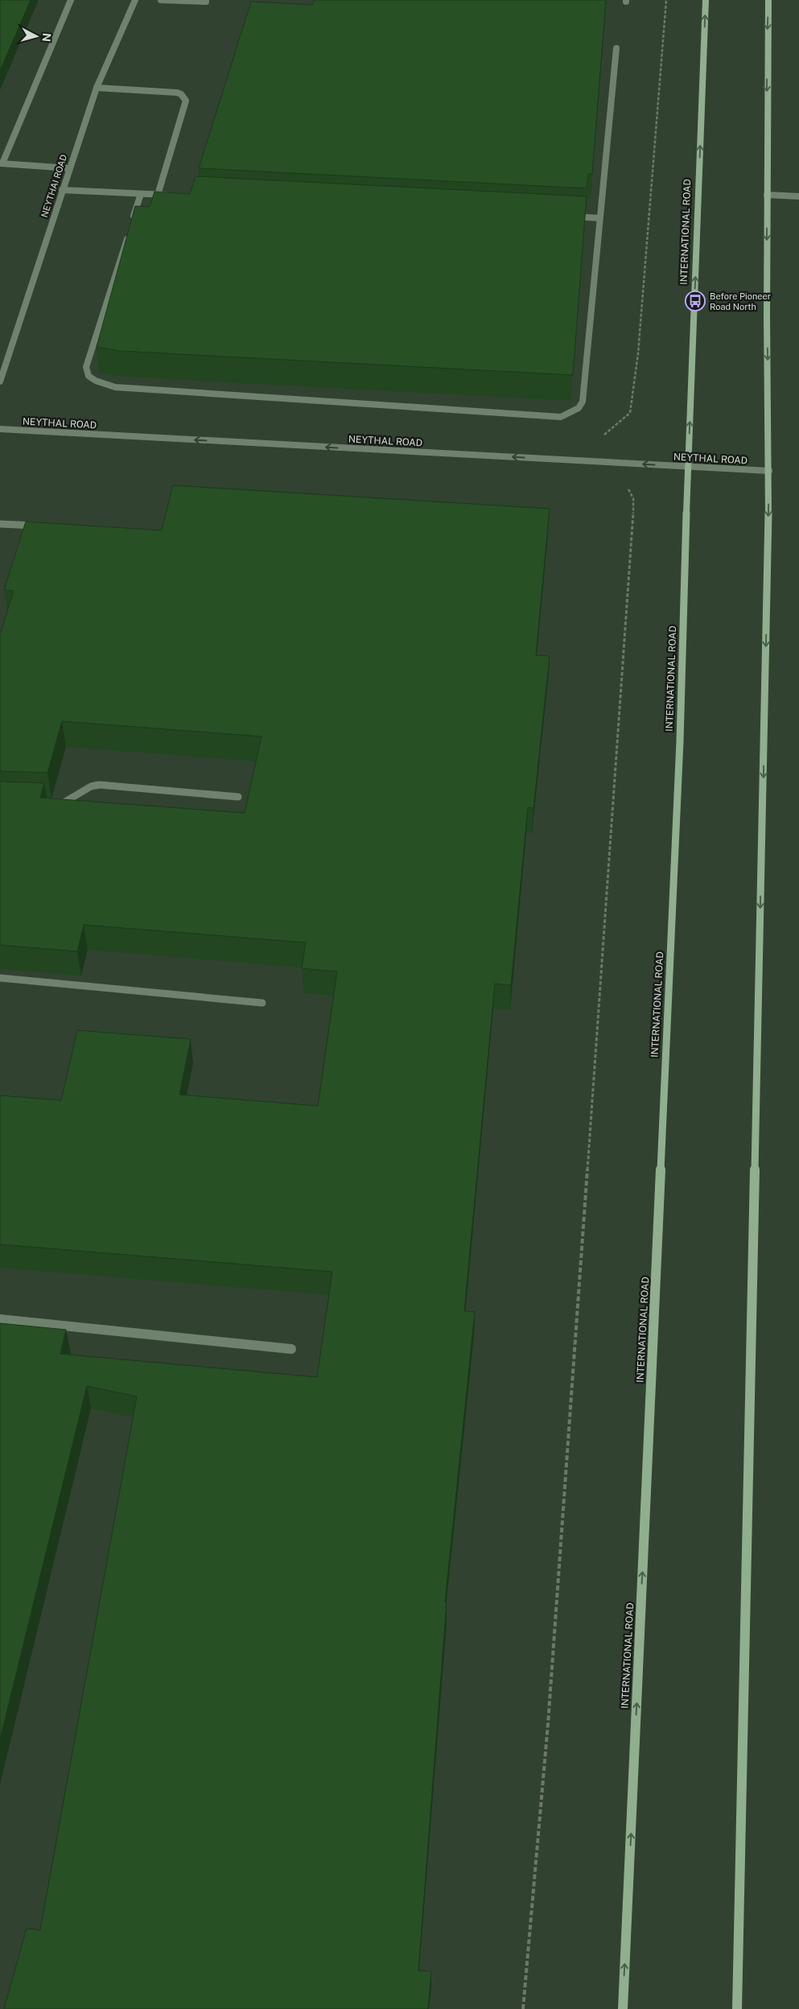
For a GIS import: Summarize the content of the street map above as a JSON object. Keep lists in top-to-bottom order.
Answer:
{
  "streets": {
    "main road": ["INTERNATIONAL ROAD"],
    "street": ["NEYTHAI ROAD", "NEYTHAL ROAD"]
  },
  "crossings": [
    ["INTERNATIONAL ROAD", "NEYTHAL ROAD"]
  ],
  "one_way": ["INTERNATIONAL ROAD", "NEYTHAL ROAD"],
  "places": {
    "bus stop": ["Before Pioneer Road North"]
  },
  "north": "right"
}
